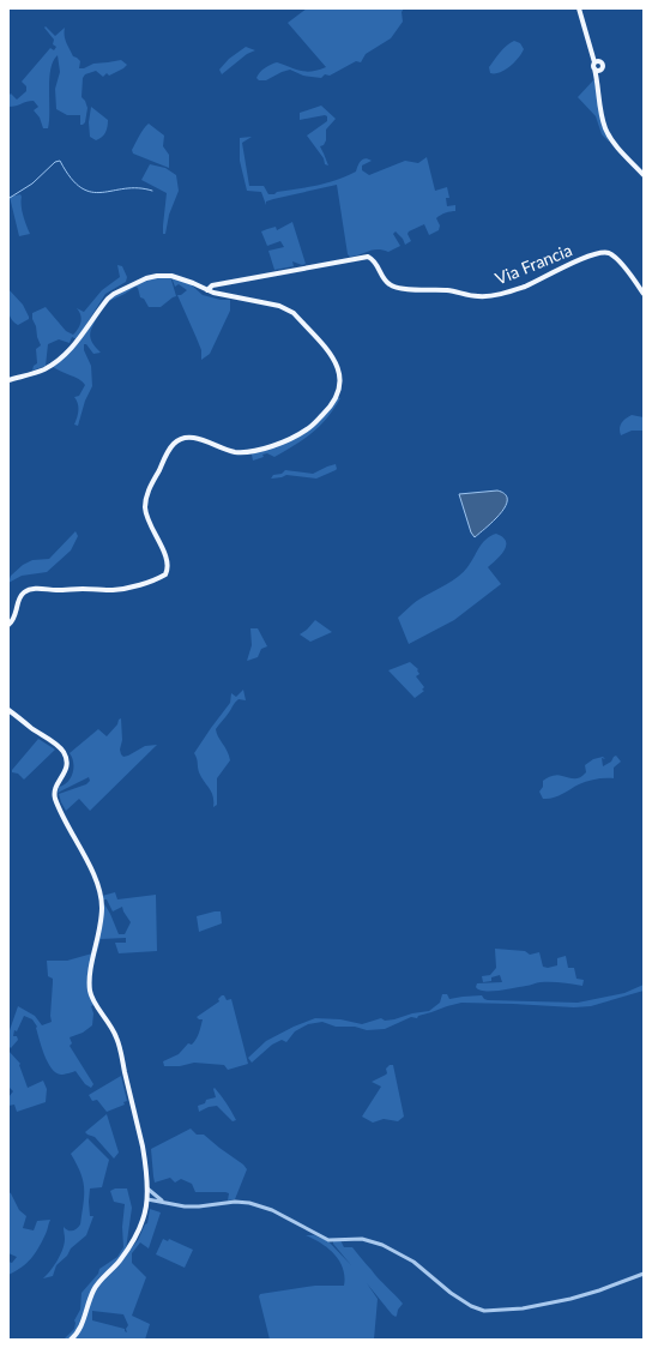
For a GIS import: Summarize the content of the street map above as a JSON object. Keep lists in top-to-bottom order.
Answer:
{
  "streets": {
    "main road": ["Via Francia"]
  }
}
